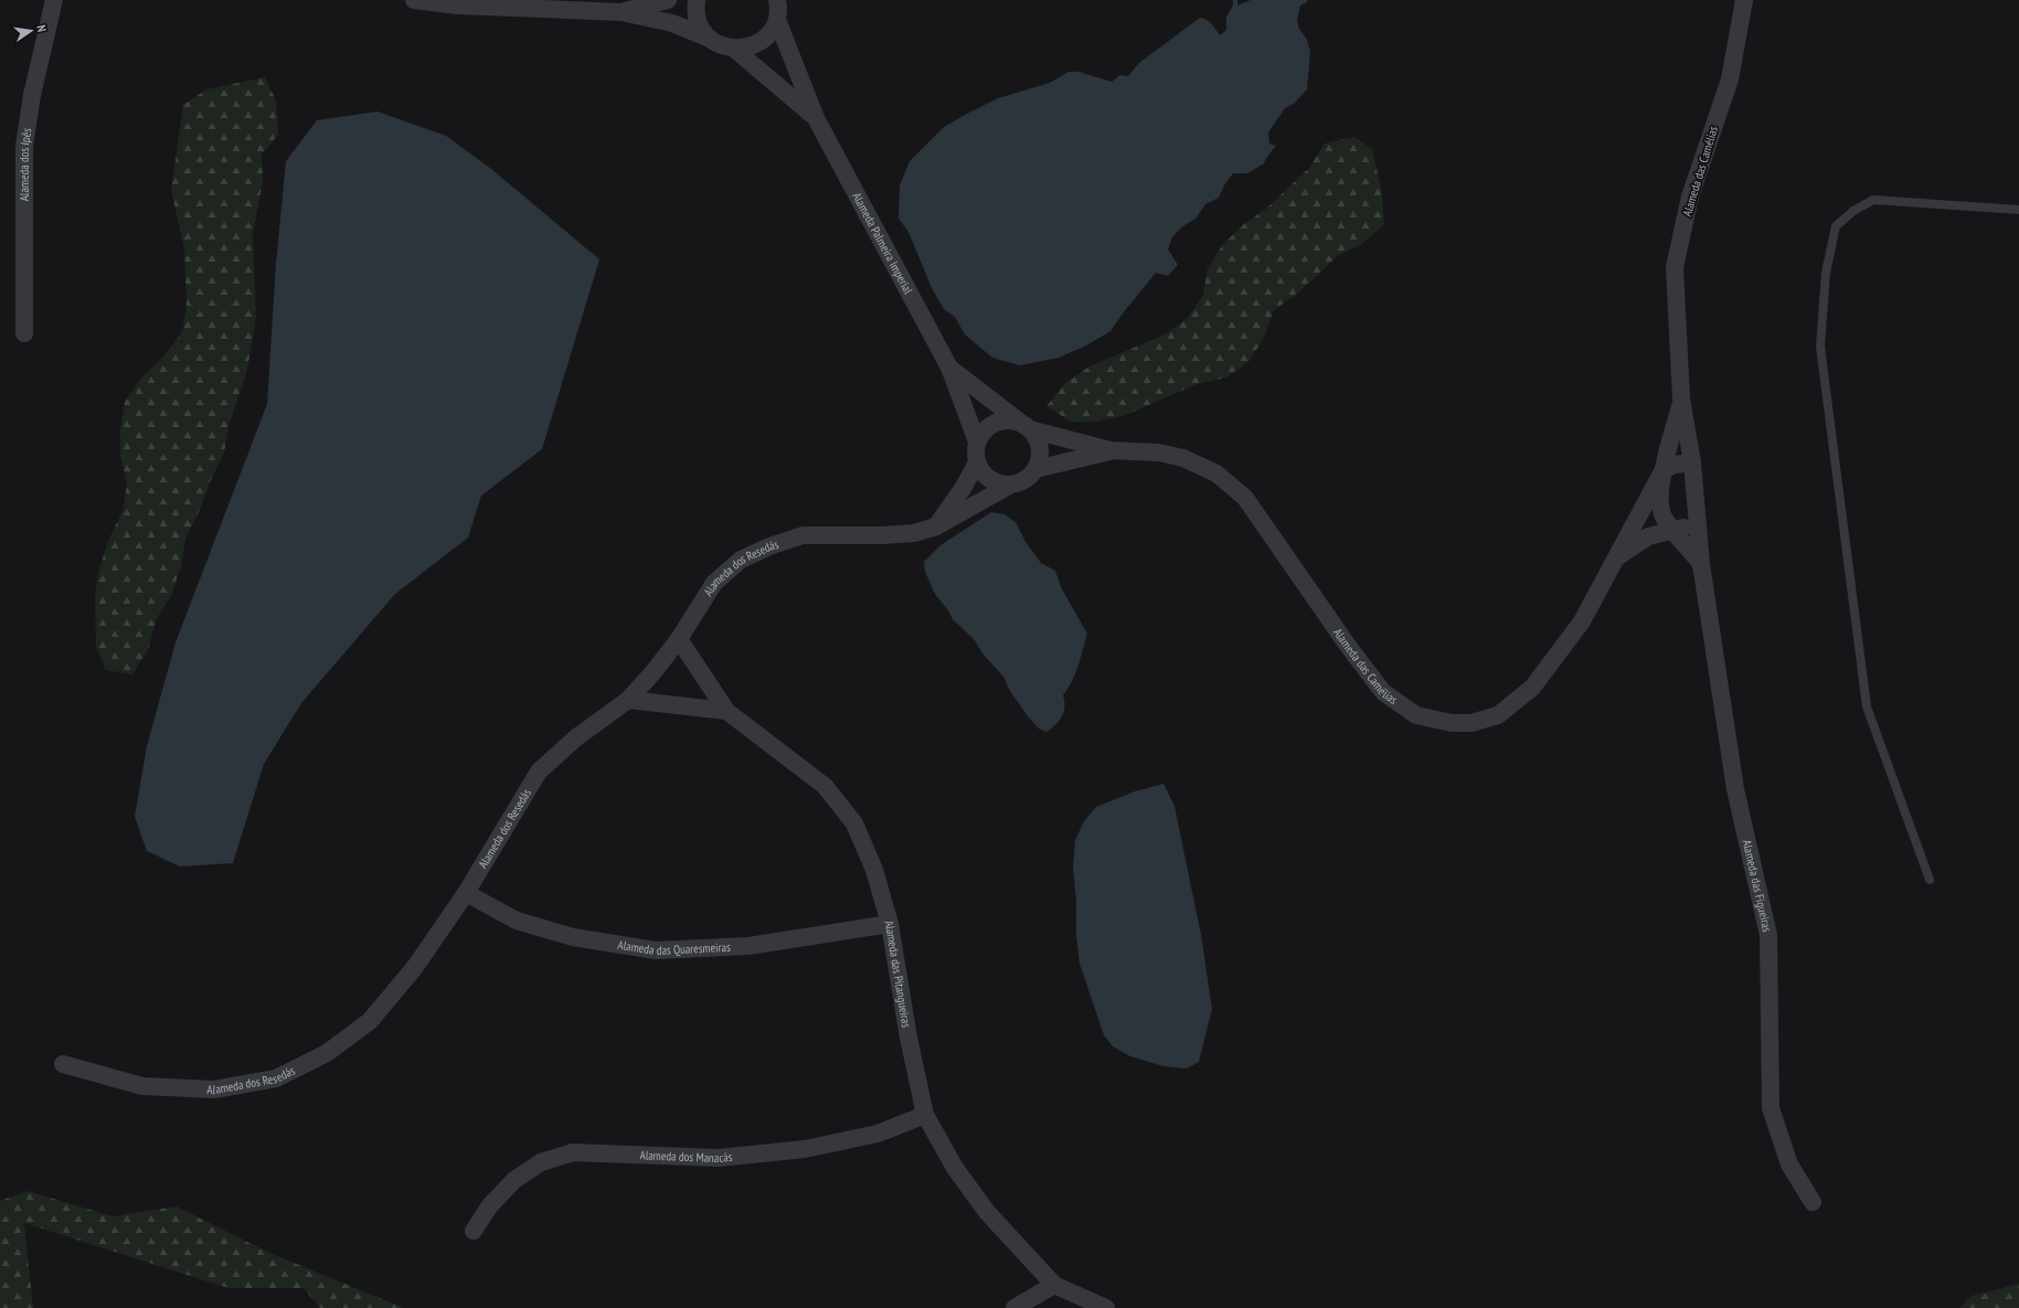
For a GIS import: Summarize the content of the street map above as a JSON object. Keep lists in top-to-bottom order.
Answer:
{
  "streets": {
    "street": [
      "Alameda dos Ipês",
      "Alameda das Camélias",
      "Alameda Palmeira Imperial",
      "Alameda dos Resedás",
      "Alameda das Figueiras",
      "Alameda das Quaresmeiras",
      "Alameda das Pitangueiras",
      "Alameda dos Manacás"
    ]
  },
  "crossings": [
    ["Alameda das Camélias", "Alameda das Figueiras"],
    ["Alameda Palmeira Imperial", "Alameda dos Resedás"],
    ["Alameda dos Resedás", "Alameda das Quaresmeiras"],
    ["Alameda dos Resedás", "Alameda das Pitangueiras"],
    ["Alameda das Quaresmeiras", "Alameda das Pitangueiras"],
    ["Alameda das Pitangueiras", "Alameda dos Manacás"]
  ],
  "north": "right"
}
